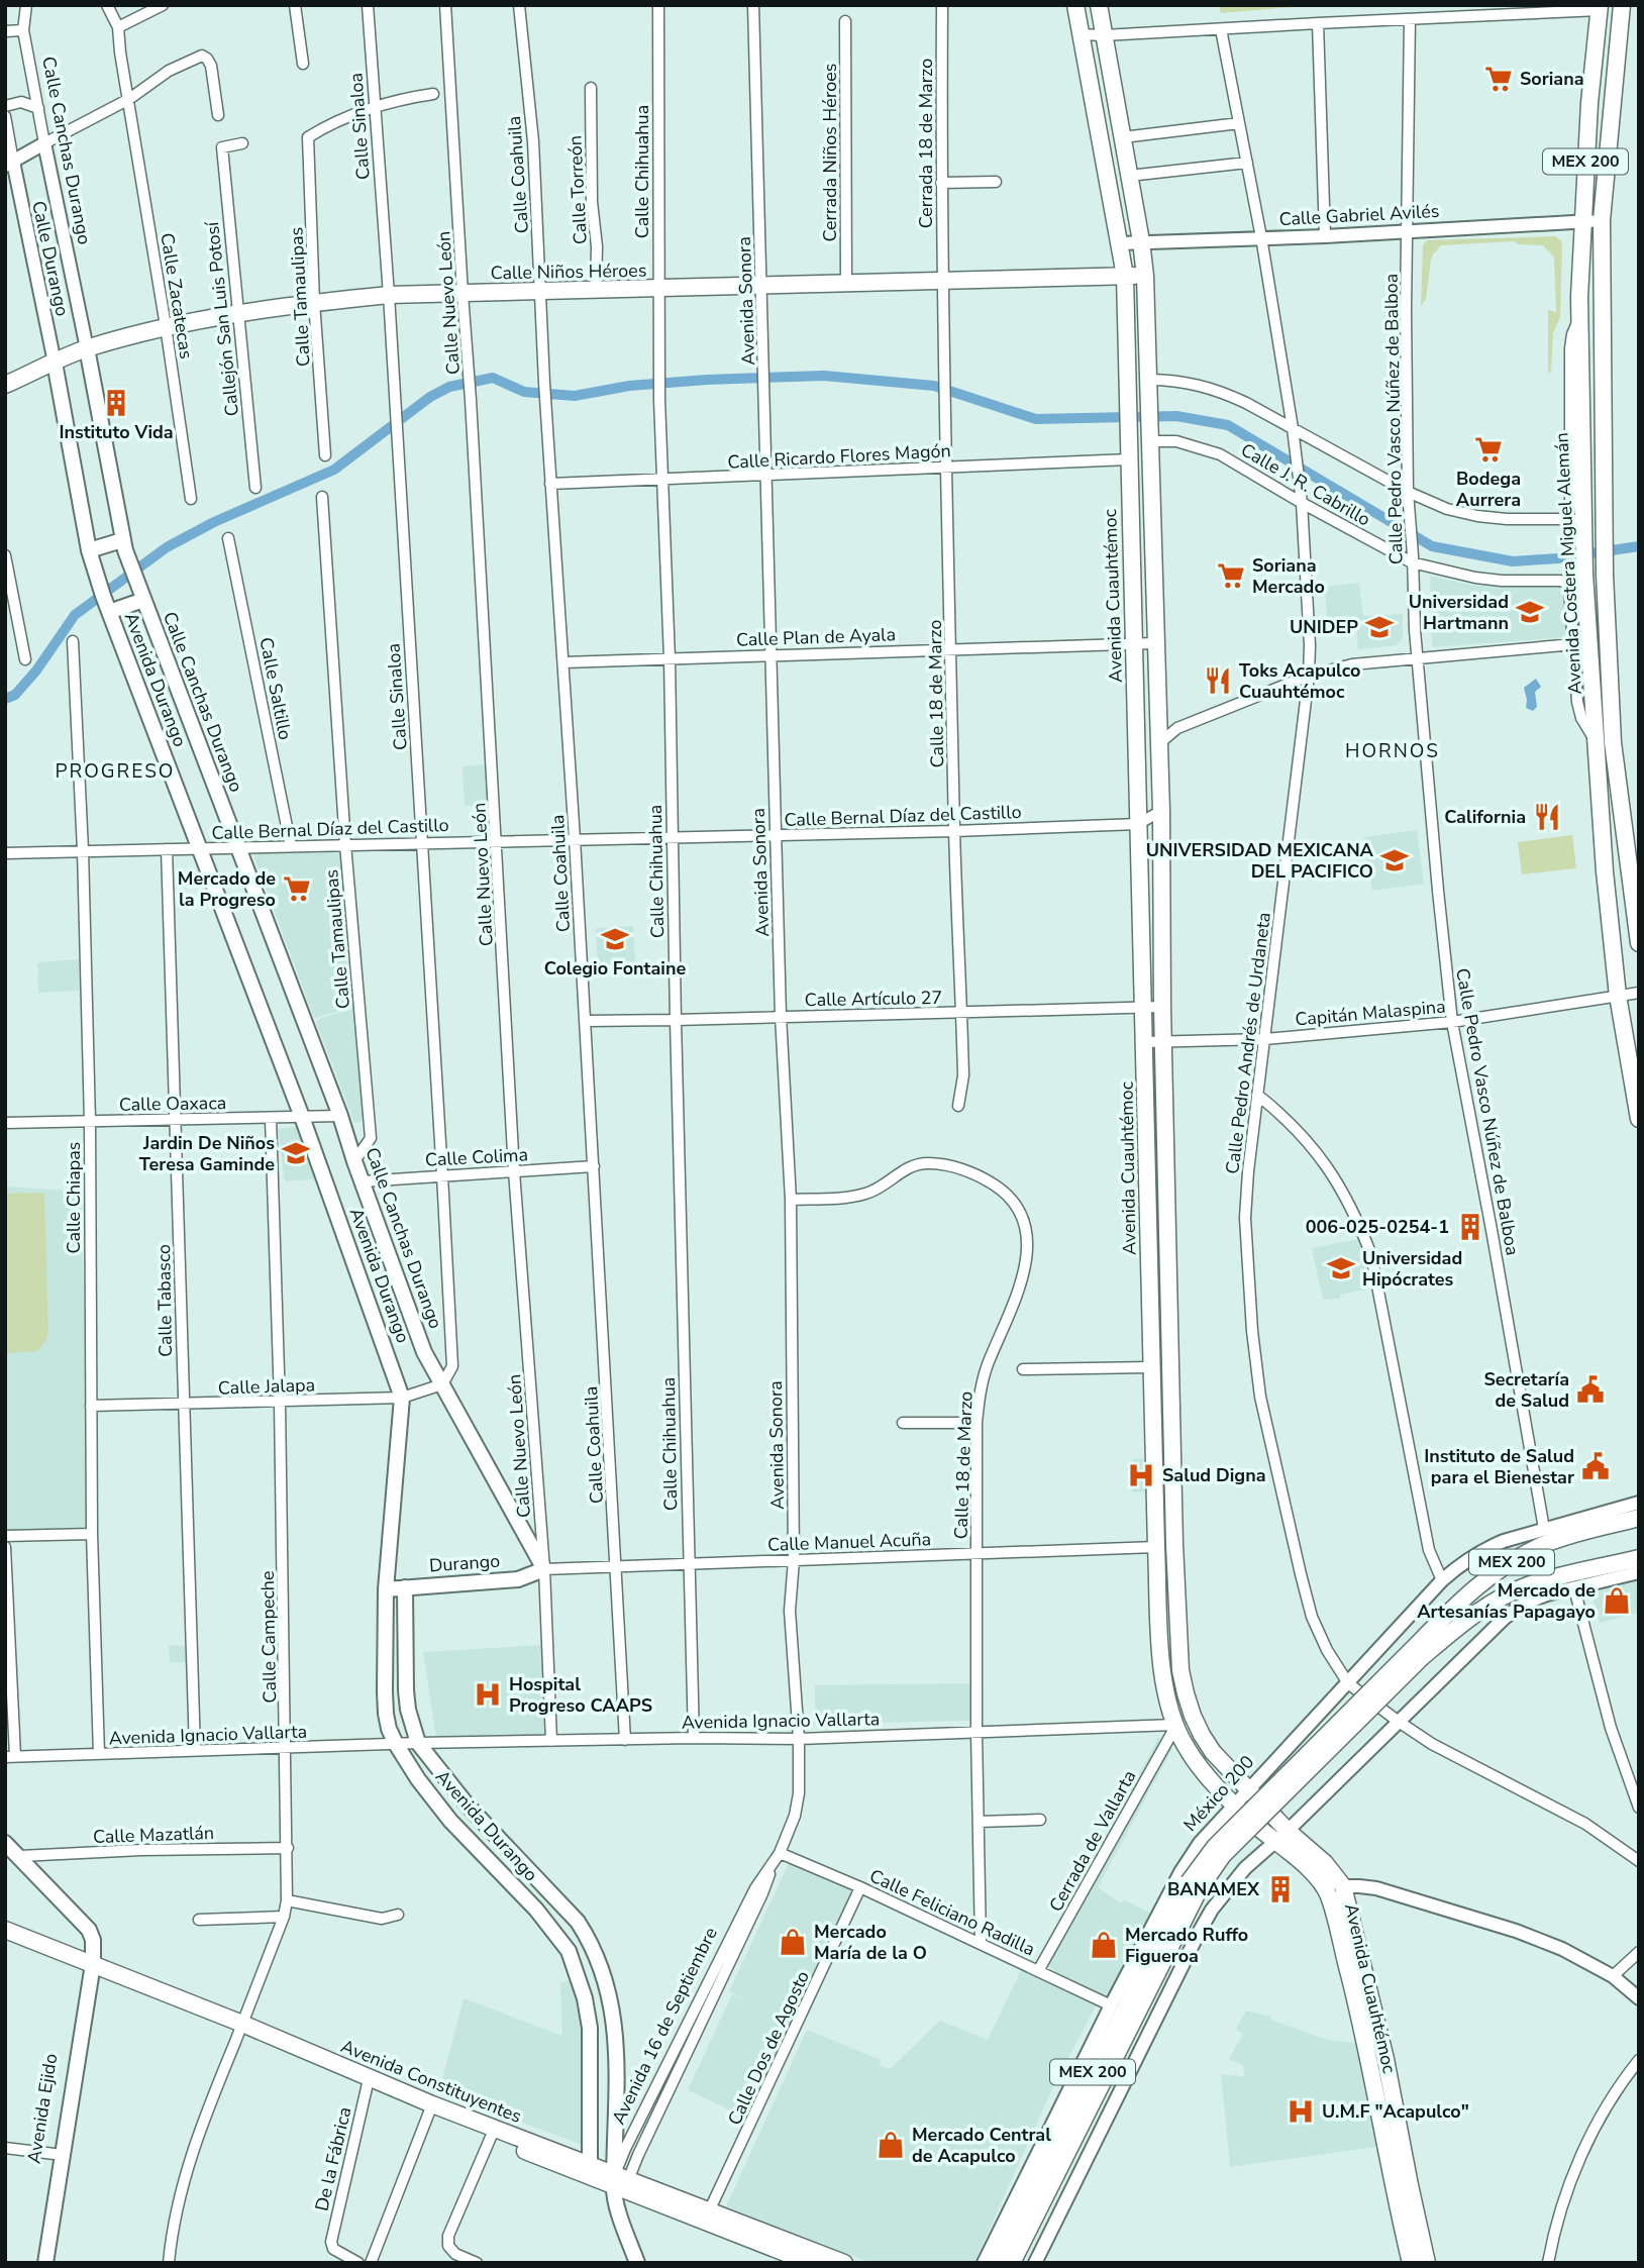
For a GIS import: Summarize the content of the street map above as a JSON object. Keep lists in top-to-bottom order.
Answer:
{
  "streets": {
    "main road": [
      "Calle Canchas Durango",
      "MEX 200",
      "Calle Niños Héroes",
      "Avenida Costera Miguel Alemán",
      "Avenida Cuauhtémoc",
      "Avenida Durango",
      "Durango",
      "México 200",
      "Avenida Constituyentes",
      "Avenida Ejido"
    ],
    "street": [
      "Calle Sinaloa",
      "Cerrada 18 de Marzo",
      "Cerrada Niños Héroes",
      "Calle Chihuahua",
      "Calle Coahuila",
      "Calle Torreón",
      "Calle Gabriel Avilés",
      "Calle Durango",
      "Calle Zacatecas",
      "Calle Tamaulipas",
      "Avenida Sonora",
      "Calle Nuevo León",
      "Callejón San Luis Potosí",
      "Calle Pedro Vasco Núñez de Balboa",
      "Calle Ricardo Flores Magón",
      "Calle J. R. Cabrillo",
      "Calle Plan de Ayala",
      "Calle Saltillo",
      "Calle 18 de Marzo",
      "Calle Bernal Díaz del Castillo",
      "Calle Artículo 27",
      "Capitán Malaspina",
      "Calle Pedro Andrés de Urdaneta",
      "Calle Oaxaca",
      "Calle Colima",
      "Calle Chiapas",
      "Calle Tabasco",
      "Calle Jalapa",
      "Calle Manuel Acuña",
      "Calle Campeche",
      "Avenida Ignacio Vallarta",
      "Calle Mazatlán",
      "Cerrada de Vallarta",
      "Calle Feliciano Radilla",
      "Avenida 16 de Septiembre",
      "Calle Dos de Agosto",
      "De la Fábrica"
    ]
  },
  "crossings": [
    ["Calle Sinaloa", "Calle Canchas Durango"],
    ["Calle Sinaloa", "Calle Niños Héroes"],
    ["Calle Sinaloa", "Calle Tamaulipas"],
    ["Calle Sinaloa", "Calle Bernal Díaz del Castillo"],
    ["Calle Sinaloa", "Calle Colima"],
    ["Calle Sinaloa", "Calle Jalapa"],
    ["Cerrada 18 de Marzo", "Calle Niños Héroes"],
    ["Cerrada 18 de Marzo", "Calle 18 de Marzo"],
    ["Calle Canchas Durango", "Calle Niños Héroes"],
    ["Calle Canchas Durango", "Calle Tamaulipas"],
    ["Calle Canchas Durango", "Calle Bernal Díaz del Castillo"],
    ["Calle Canchas Durango", "Calle Oaxaca"],
    ["Calle Canchas Durango", "Calle Colima"],
    ["Calle Canchas Durango", "Calle Jalapa"],
    ["Cerrada Niños Héroes", "Calle Niños Héroes"],
    ["MEX 200", "México 200"],
    ["Calle Chihuahua", "Calle Niños Héroes"],
    ["Calle Chihuahua", "Calle Ricardo Flores Magón"],
    ["Calle Chihuahua", "Calle Plan de Ayala"],
    ["Calle Chihuahua", "Calle Bernal Díaz del Castillo"],
    ["Calle Chihuahua", "Calle Artículo 27"],
    ["Calle Chihuahua", "Calle Manuel Acuña"],
    ["Calle Chihuahua", "Avenida Ignacio Vallarta"],
    ["Calle Coahuila", "Calle Niños Héroes"],
    ["Calle Coahuila", "Calle Ricardo Flores Magón"],
    ["Calle Coahuila", "Calle Plan de Ayala"],
    ["Calle Coahuila", "Calle Bernal Díaz del Castillo"],
    ["Calle Coahuila", "Calle Artículo 27"],
    ["Calle Coahuila", "Calle Colima"],
    ["Calle Coahuila", "Calle Manuel Acuña"],
    ["Calle Coahuila", "Avenida Ignacio Vallarta"],
    ["Calle Torreón", "Calle Niños Héroes"],
    ["Calle Gabriel Avilés", "Calle Pedro Vasco Núñez de Balboa"],
    ["Calle Gabriel Avilés", "Avenida Costera Miguel Alemán"],
    ["Calle Gabriel Avilés", "Avenida Cuauhtémoc"],
    ["Calle Gabriel Avilés", "Calle Pedro Andrés de Urdaneta"],
    ["Calle Durango", "Calle Niños Héroes"],
    ["Calle Durango", "Avenida Durango"],
    ["Calle Niños Héroes", "Calle Zacatecas"],
    ["Calle Niños Héroes", "Calle Tamaulipas"],
    ["Calle Niños Héroes", "Avenida Sonora"],
    ["Calle Niños Héroes", "Calle Nuevo León"],
    ["Calle Niños Héroes", "Callejón San Luis Potosí"],
    ["Calle Niños Héroes", "Avenida Cuauhtémoc"],
    ["Calle Niños Héroes", "Avenida Durango"],
    ["Calle Niños Héroes", "Calle 18 de Marzo"],
    ["Calle Tamaulipas", "Calle Bernal Díaz del Castillo"],
    ["Avenida Sonora", "Calle Ricardo Flores Magón"],
    ["Avenida Sonora", "Calle Plan de Ayala"],
    ["Avenida Sonora", "Calle 18 de Marzo"],
    ["Avenida Sonora", "Calle Bernal Díaz del Castillo"],
    ["Avenida Sonora", "Calle Artículo 27"],
    ["Avenida Sonora", "Calle Manuel Acuña"],
    ["Avenida Sonora", "Avenida Ignacio Vallarta"],
    ["Avenida Sonora", "Avenida 16 de Septiembre"],
    ["Calle Nuevo León", "Calle Bernal Díaz del Castillo"],
    ["Calle Nuevo León", "Calle Colima"],
    ["Calle Nuevo León", "Calle Manuel Acuña"],
    ["Calle Nuevo León", "Durango"],
    ["Calle Nuevo León", "Avenida Ignacio Vallarta"],
    ["Calle Pedro Vasco Núñez de Balboa", "Calle J. R. Cabrillo"],
    ["Calle Pedro Vasco Núñez de Balboa", "Capitán Malaspina"],
    ["Calle Pedro Vasco Núñez de Balboa", "México 200"],
    ["Calle Ricardo Flores Magón", "Avenida Cuauhtémoc"],
    ["Calle Ricardo Flores Magón", "Calle 18 de Marzo"],
    ["Calle J. R. Cabrillo", "Avenida Cuauhtémoc"],
    ["Calle J. R. Cabrillo", "Calle Pedro Andrés de Urdaneta"],
    ["Avenida Costera Miguel Alemán", "Capitán Malaspina"],
    ["Avenida Cuauhtémoc", "Calle Plan de Ayala"],
    ["Avenida Cuauhtémoc", "Calle Bernal Díaz del Castillo"],
    ["Avenida Cuauhtémoc", "Calle Artículo 27"],
    ["Avenida Cuauhtémoc", "Capitán Malaspina"],
    ["Avenida Cuauhtémoc", "Calle Manuel Acuña"],
    ["Avenida Cuauhtémoc", "Avenida Ignacio Vallarta"],
    ["Avenida Cuauhtémoc", "México 200"],
    ["Avenida Cuauhtémoc", "Cerrada de Vallarta"],
    ["Calle Plan de Ayala", "Calle 18 de Marzo"],
    ["Avenida Durango", "Calle Bernal Díaz del Castillo"],
    ["Avenida Durango", "Calle Oaxaca"],
    ["Avenida Durango", "Calle Jalapa"],
    ["Avenida Durango", "Durango"],
    ["Avenida Durango", "Avenida Ignacio Vallarta"],
    ["Avenida Durango", "Avenida 16 de Septiembre"],
    ["Avenida Durango", "Avenida Constituyentes"],
    ["Calle Saltillo", "Calle Bernal Díaz del Castillo"],
    ["Calle 18 de Marzo", "Calle Bernal Díaz del Castillo"],
    ["Calle 18 de Marzo", "Calle Artículo 27"],
    ["Calle 18 de Marzo", "Calle Manuel Acuña"],
    ["Calle 18 de Marzo", "Avenida Ignacio Vallarta"],
    ["Calle 18 de Marzo", "Calle Feliciano Radilla"],
    ["Calle Bernal Díaz del Castillo", "Calle Chiapas"],
    ["Calle Bernal Díaz del Castillo", "Calle Tabasco"],
    ["Capitán Malaspina", "Calle Pedro Andrés de Urdaneta"],
    ["Calle Pedro Andrés de Urdaneta", "México 200"],
    ["Calle Oaxaca", "Calle Chiapas"],
    ["Calle Oaxaca", "Calle Tabasco"],
    ["Calle Oaxaca", "Calle Campeche"],
    ["Calle Chiapas", "Calle Jalapa"],
    ["Calle Chiapas", "Avenida Ignacio Vallarta"],
    ["Calle Tabasco", "Calle Jalapa"],
    ["Calle Tabasco", "Avenida Ignacio Vallarta"],
    ["Calle Jalapa", "Calle Campeche"],
    ["Calle Manuel Acuña", "Durango"],
    ["Calle Campeche", "Avenida Ignacio Vallarta"],
    ["Calle Campeche", "Calle Mazatlán"],
    ["Calle Campeche", "Avenida Constituyentes"],
    ["Avenida Ignacio Vallarta", "Cerrada de Vallarta"],
    ["Avenida Ignacio Vallarta", "Avenida 16 de Septiembre"],
    ["México 200", "Calle Feliciano Radilla"],
    ["Cerrada de Vallarta", "Calle Feliciano Radilla"],
    ["Calle Feliciano Radilla", "Avenida 16 de Septiembre"],
    ["Calle Feliciano Radilla", "Calle Dos de Agosto"],
    ["Avenida 16 de Septiembre", "Avenida Constituyentes"],
    ["Calle Dos de Agosto", "Avenida Constituyentes"],
    ["Avenida Constituyentes", "Avenida Ejido"],
    ["Avenida Constituyentes", "De la Fábrica"]
  ],
  "districts": ["HORNOS", "PROGRESO"],
  "places": {
    "supermarket": [
      "Soriana",
      "Bodega Aurrera",
      "Soriana Mercado",
      "Mercado de la Progreso"
    ],
    "building": ["Instituto Vida", "006-025-0254-1", "BANAMEX"],
    "school or university": [
      "Universidad Hartmann",
      "UNIDEP",
      "UNIVERSIDAD MEXICANA DEL PACIFICO",
      "Colegio Fontaine",
      "Jardin De Niños Teresa Gaminde",
      "Universidad Hipócrates"
    ],
    "restaurant": ["Toks Acapulco Cuauhtémoc", "California"],
    "public building": ["Secretaría de Salud", "Instituto de Salud para el Bienestar"],
    "hospital": ["Salud Digna", "Hospital Progreso CAAPS", "U.M.F \"Acapulco\""],
    "shop": [
      "Mercado de Artesanías Papagayo",
      "Mercado María de la O",
      "Mercado Ruffo Figueroa",
      "Mercado Central de Acapulco"
    ]
  }
}
